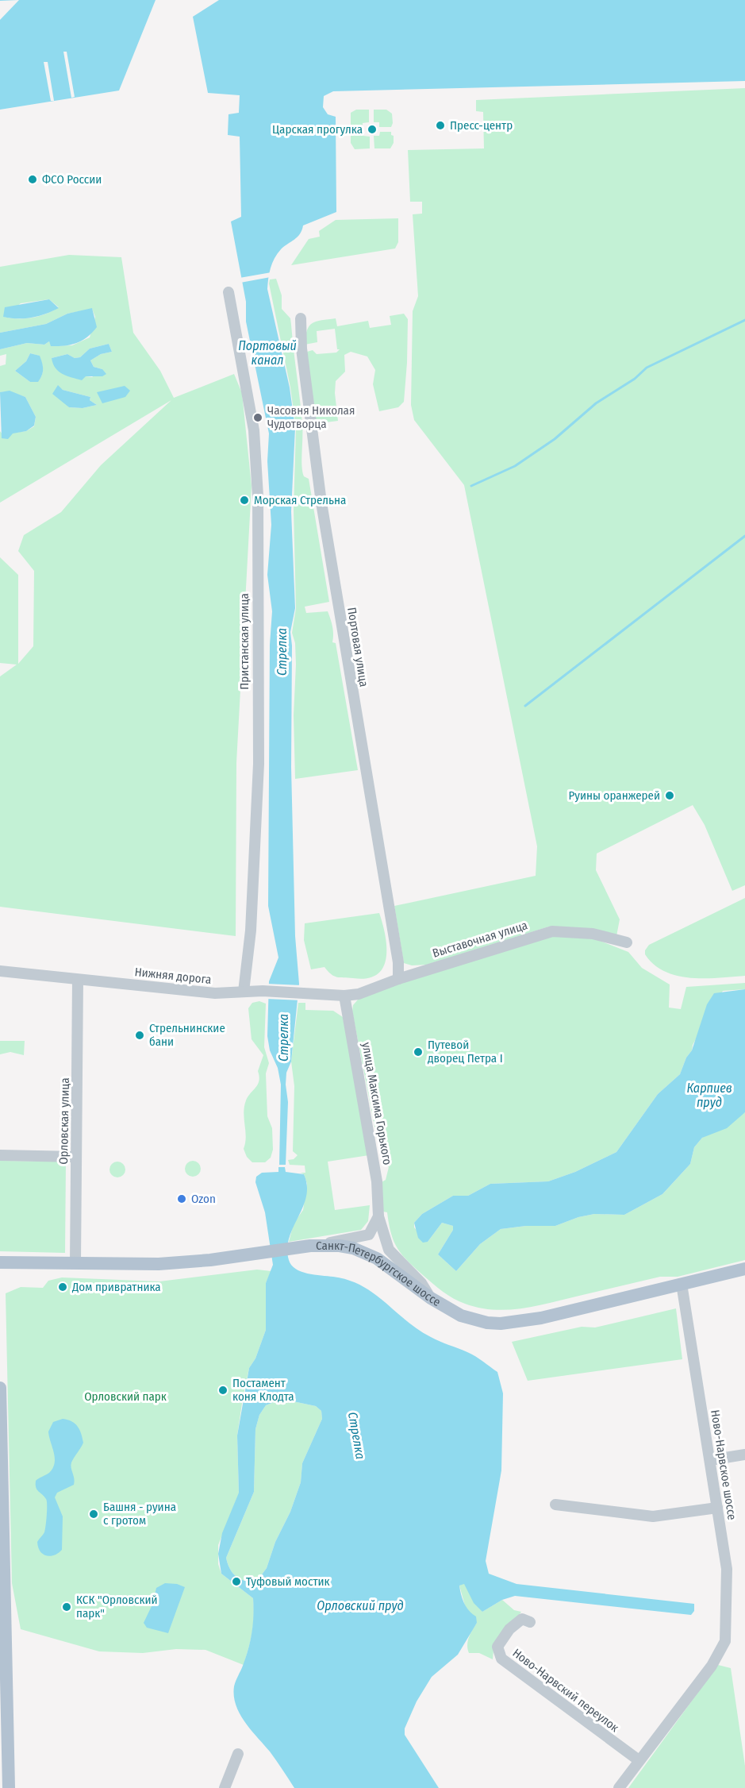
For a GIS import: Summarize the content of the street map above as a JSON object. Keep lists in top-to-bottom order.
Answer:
{
  "streets": {
    "main road": ["Санкт-Петербургское шоссе"],
    "street": [
      "Пристанская улица",
      "Портовая улица",
      "Выставочная улица",
      "Нижняя дорога",
      "улица Максима Горького",
      "Орловская улица",
      "Ново-Нарвское шоссе",
      "Ново-Нарвский переулок"
    ]
  },
  "crossings": [
    ["Пристанская улица", "Нижняя дорога"],
    ["Портовая улица", "Выставочная улица"],
    ["Выставочная улица", "Нижняя дорога"],
    ["Выставочная улица", "улица Максима Горького"],
    ["Нижняя дорога", "улица Максима Горького"],
    ["Нижняя дорога", "Орловская улица"],
    ["улица Максима Горького", "Санкт-Петербургское шоссе"],
    ["Орловская улица", "Санкт-Петербургское шоссе"],
    ["Санкт-Петербургское шоссе", "Ново-Нарвское шоссе"],
    ["Ново-Нарвское шоссе", "Ново-Нарвский переулок"]
  ],
  "water": [
    "Портовый канал",
    "Стрелка",
    "Карпиев пруд",
    "Орловский пруд"
  ],
  "parks": ["Орловский парк"],
  "places": [
    "Пресс-центр",
    "Царская прогулка",
    "ФСО России",
    "Часовня Николая Чудотворца",
    "Морская Стрельна",
    "Руины оранжерей",
    "Стрельнинские бани",
    "Путевой дворец Петра I",
    "Ozon",
    "Дом привратника",
    "Постамент коня Клодта",
    "Башня - руина с гротом",
    "Туфовый мостик",
    "КСК \"Орловский парк\""
  ]
}
